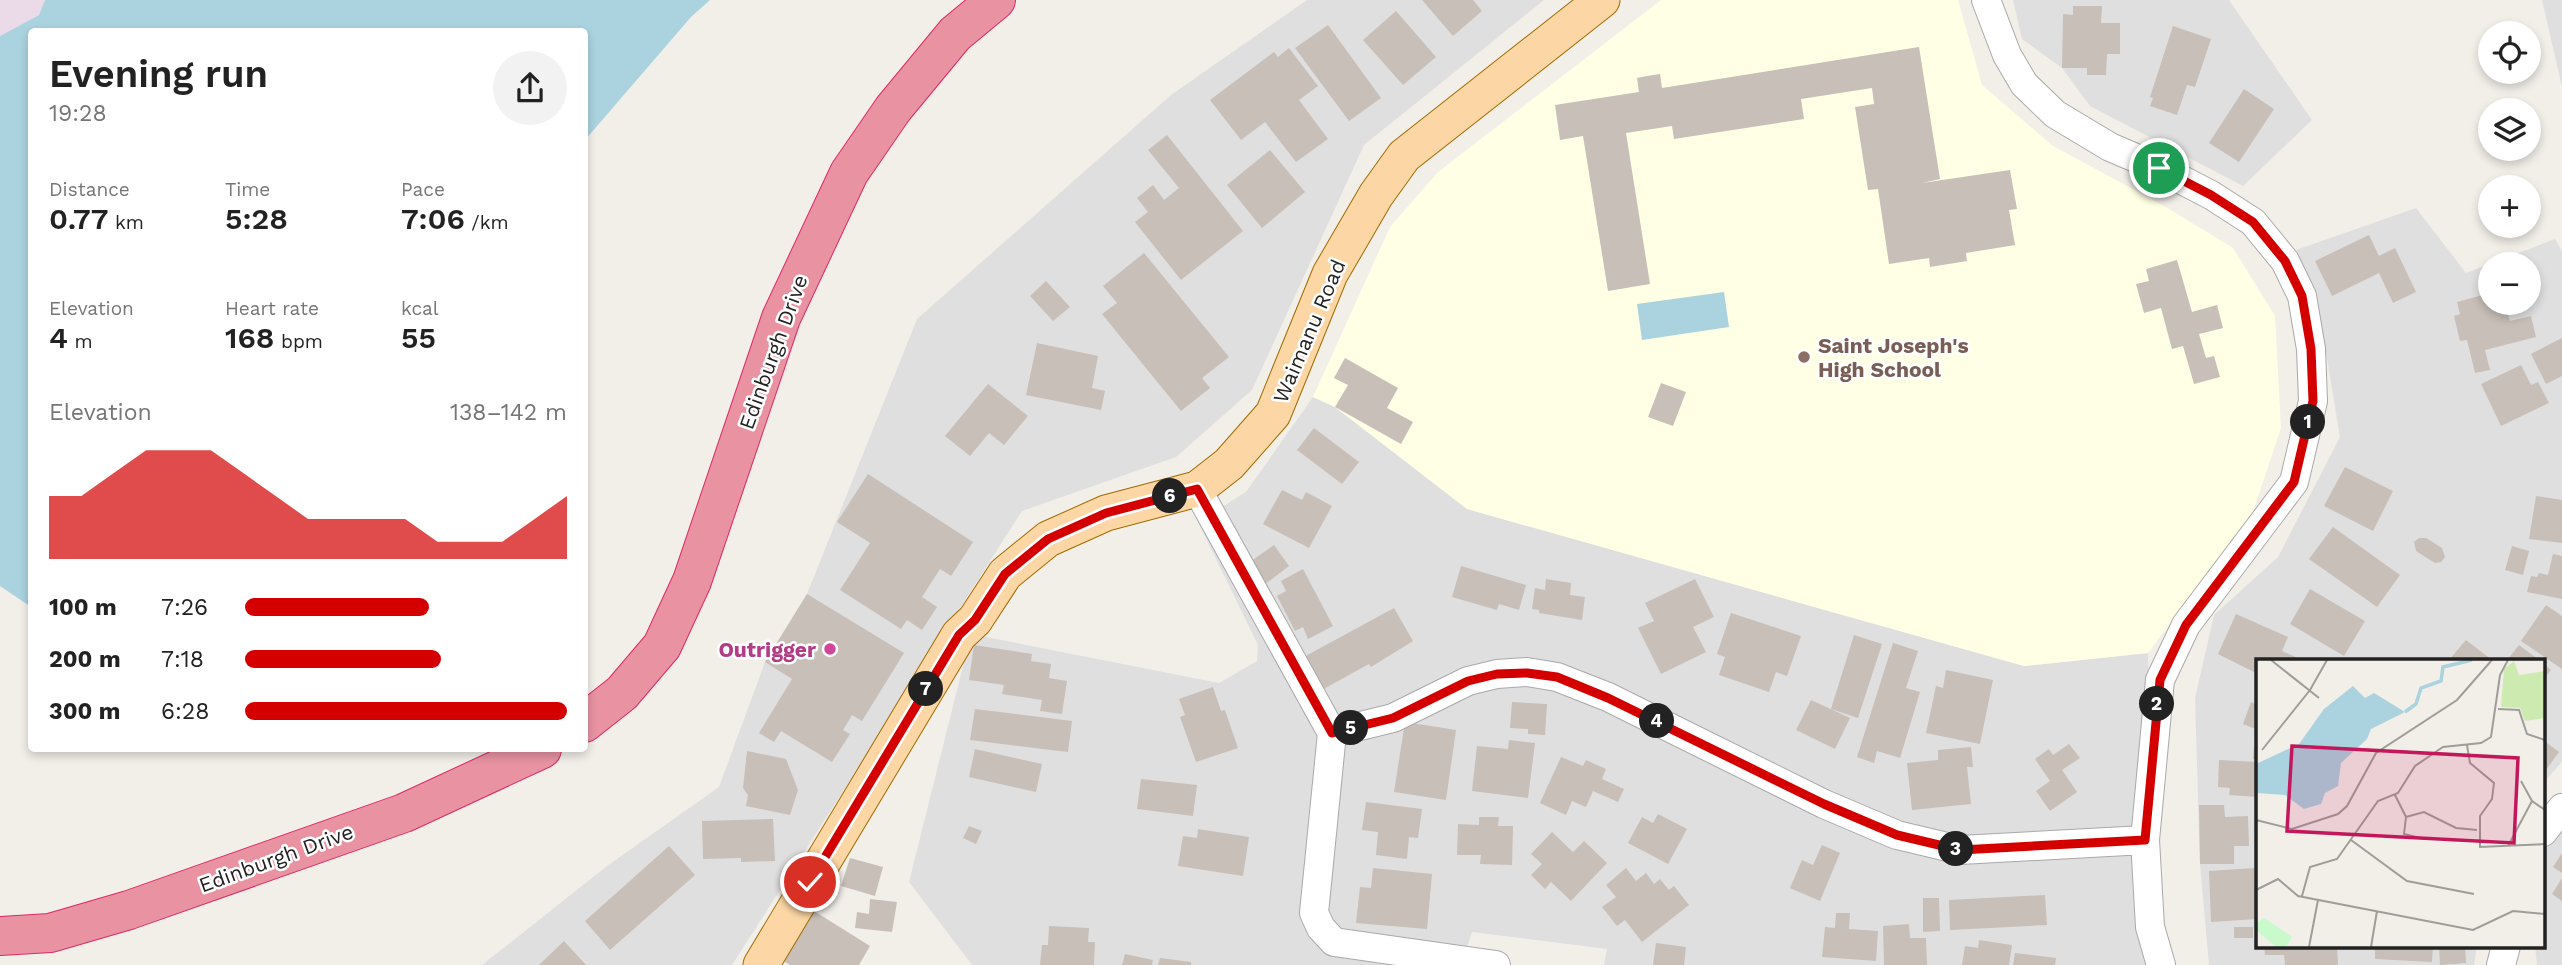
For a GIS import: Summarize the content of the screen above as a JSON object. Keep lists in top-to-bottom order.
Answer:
{
  "streets": {
    "highway": ["Edinburgh Drive"],
    "main road": ["Waimanu Road"]
  },
  "places": ["Saint Joseph's High School", "Outrigger"],
  "page": {
    "map_buttons": ["+", "−"],
    "heading": ["Evening run", "19:28"],
    "stats": [
      ["Distance", "0.77 km"],
      ["Time", "5:28"],
      ["Pace", "7:06 /km"],
      ["Elevation", "4 m"],
      ["Heart rate", "168 bpm"],
      ["kcal", "55"]
    ],
    "chart": ["Elevation", "138–142 m"],
    "pins": [
      "1",
      "6",
      "7",
      "2",
      "4",
      "5",
      "3"
    ],
    "list": [
      {
        "name": "100 m",
        "note": "7:26"
      },
      {
        "name": "200 m",
        "note": "7:18"
      },
      {
        "name": "300 m",
        "note": "6:28"
      }
    ]
  }
}
